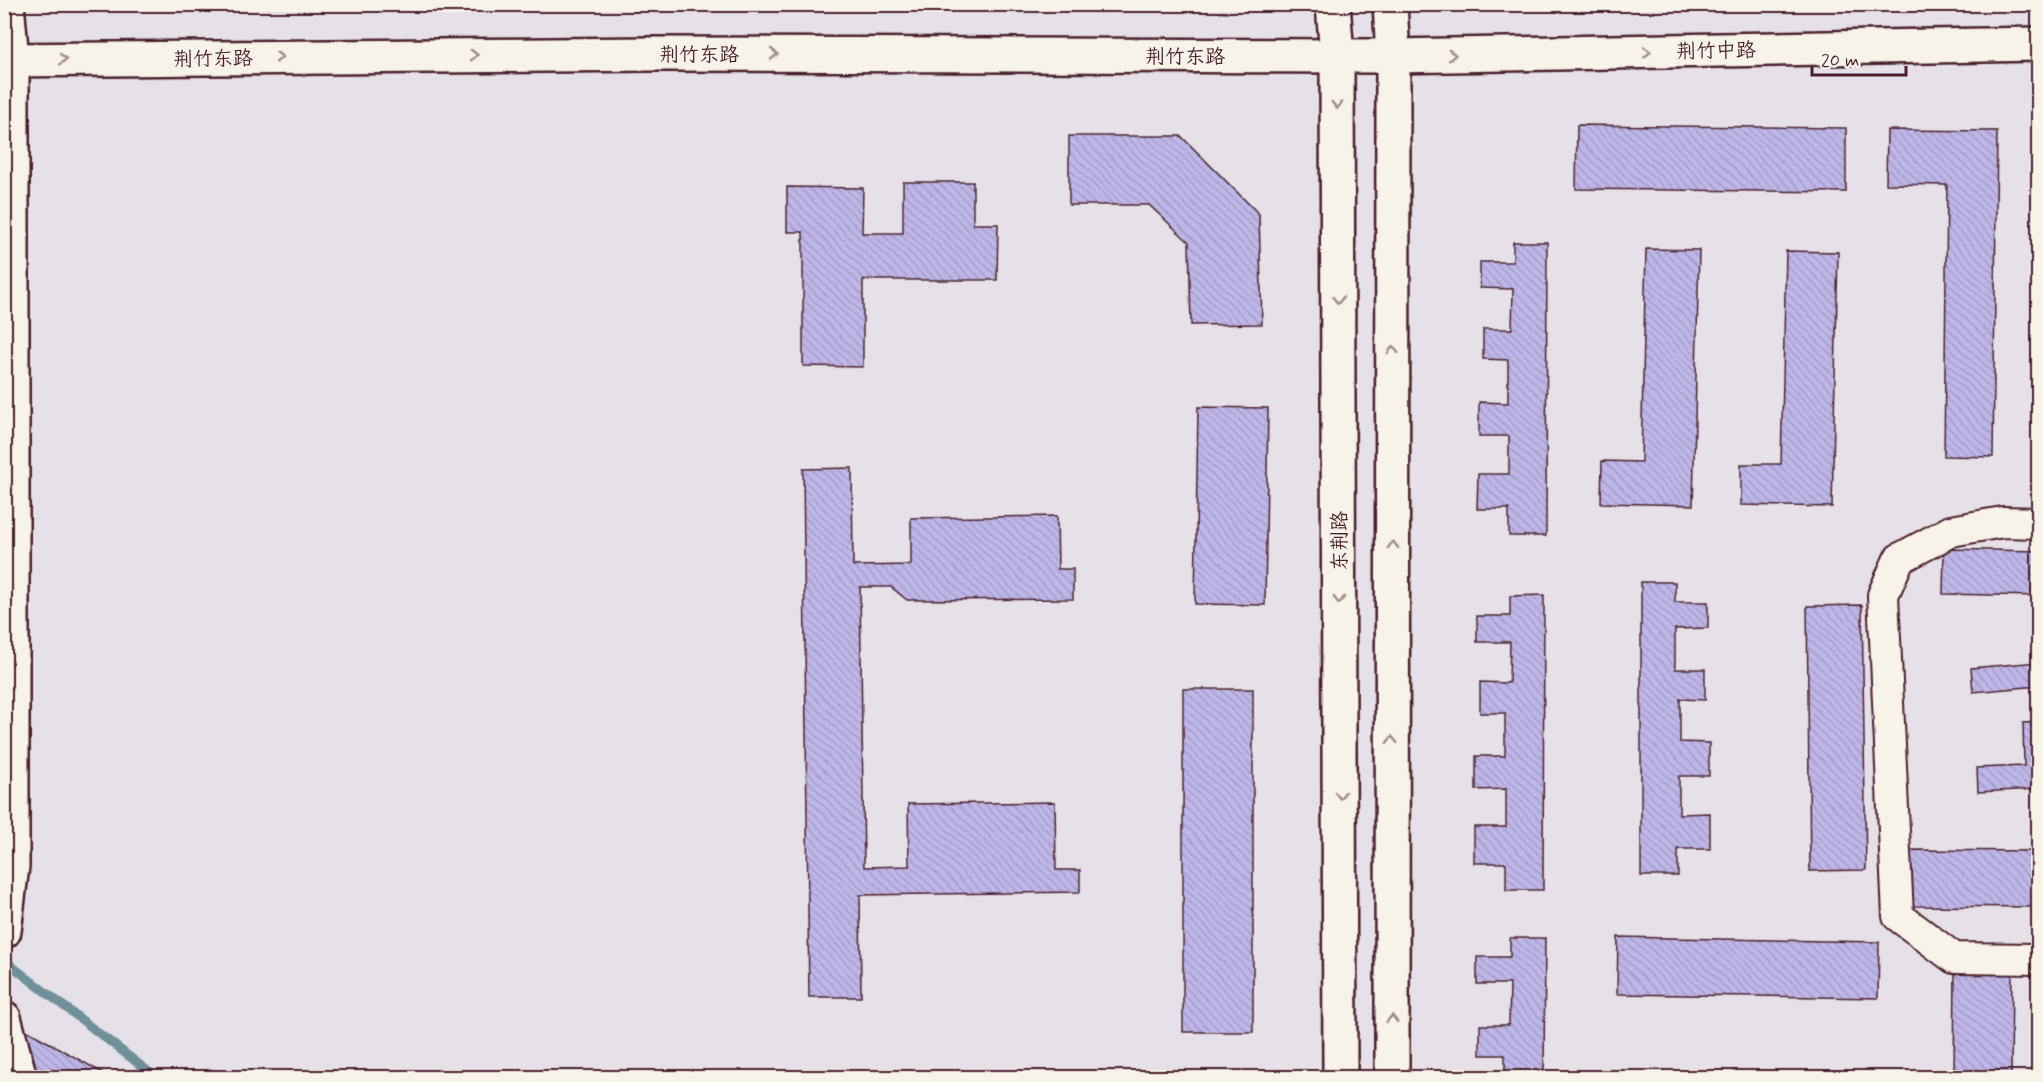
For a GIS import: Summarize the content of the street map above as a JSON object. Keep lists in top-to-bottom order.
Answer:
{
  "streets": {
    "street": ["荆竹中路", "荆竹东路", "东荆路"]
  },
  "crossings": [
    ["荆竹中路", "荆竹东路"],
    ["荆竹东路", "东荆路"]
  ],
  "one_way": ["荆竹中路", "荆竹东路"],
  "scale_bar": "20 m"
}
